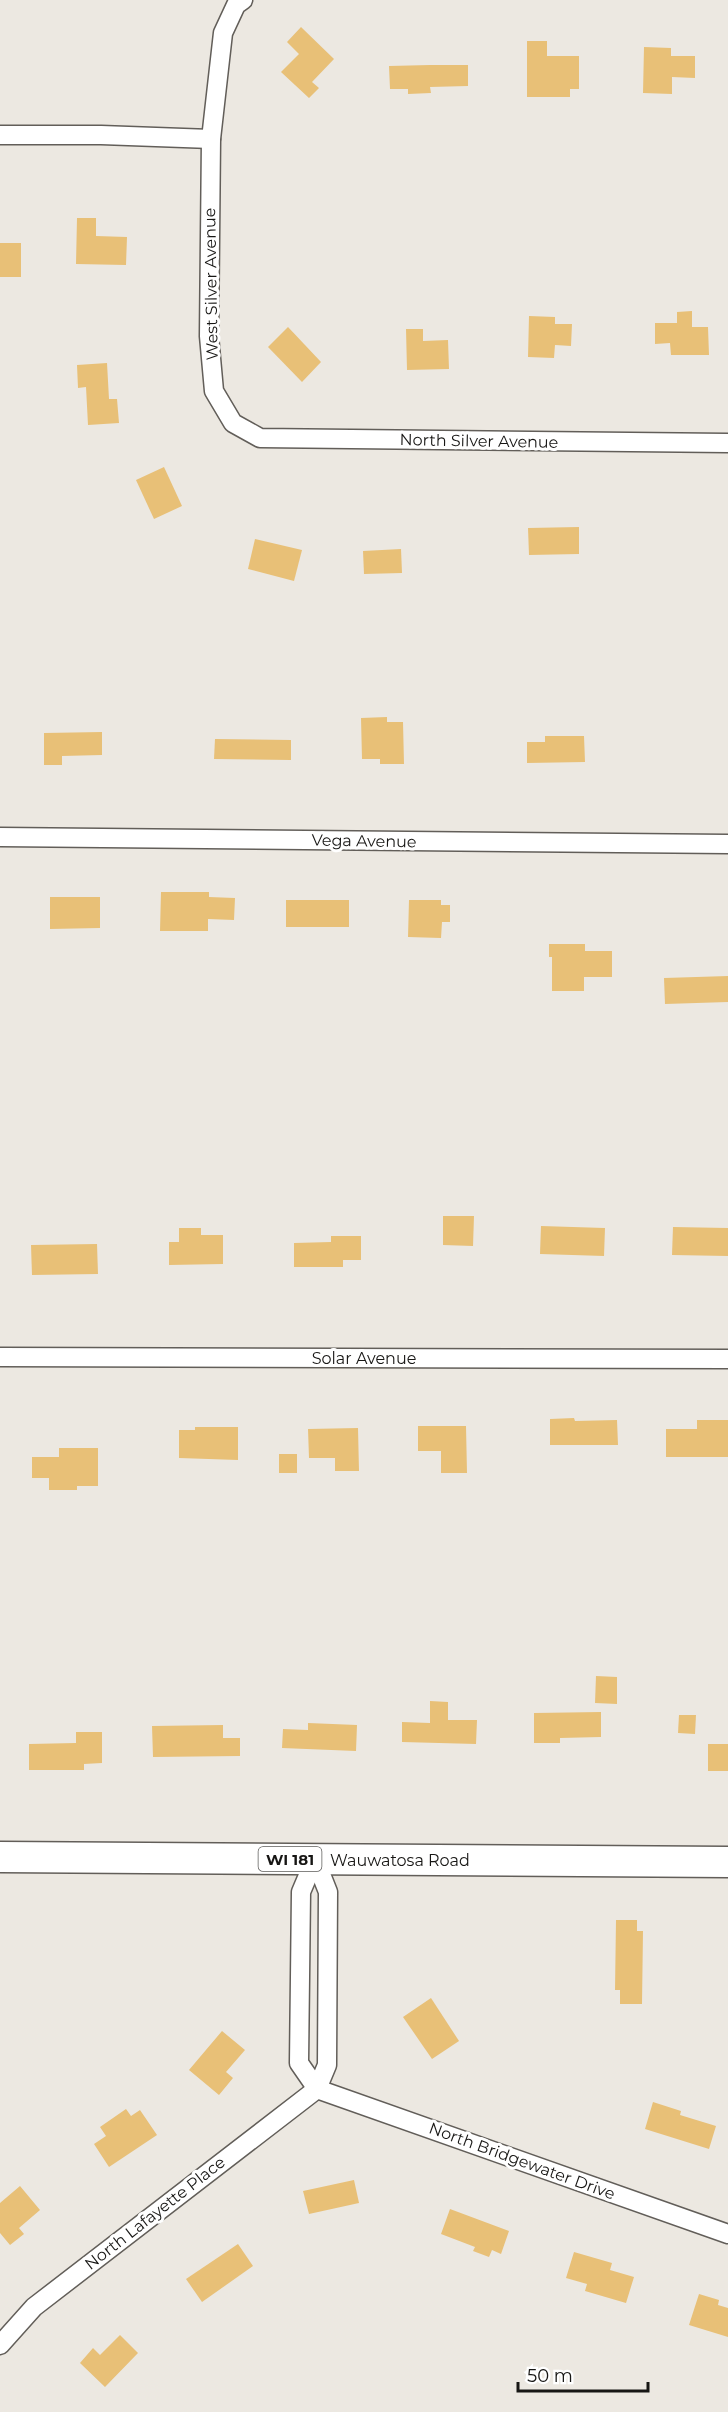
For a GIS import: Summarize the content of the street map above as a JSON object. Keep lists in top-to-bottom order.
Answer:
{
  "streets": {
    "main road": ["WI 181", "Wauwatosa Road"],
    "street": [
      "West Silver Avenue",
      "North Silver Avenue",
      "Vega Avenue",
      "Solar Avenue",
      "North Bridgewater Drive",
      "North Lafayette Place"
    ]
  },
  "crossings": [
    ["West Silver Avenue", "North Silver Avenue"],
    ["North Bridgewater Drive", "North Lafayette Place"]
  ],
  "scale_bar": "50 m"
}
